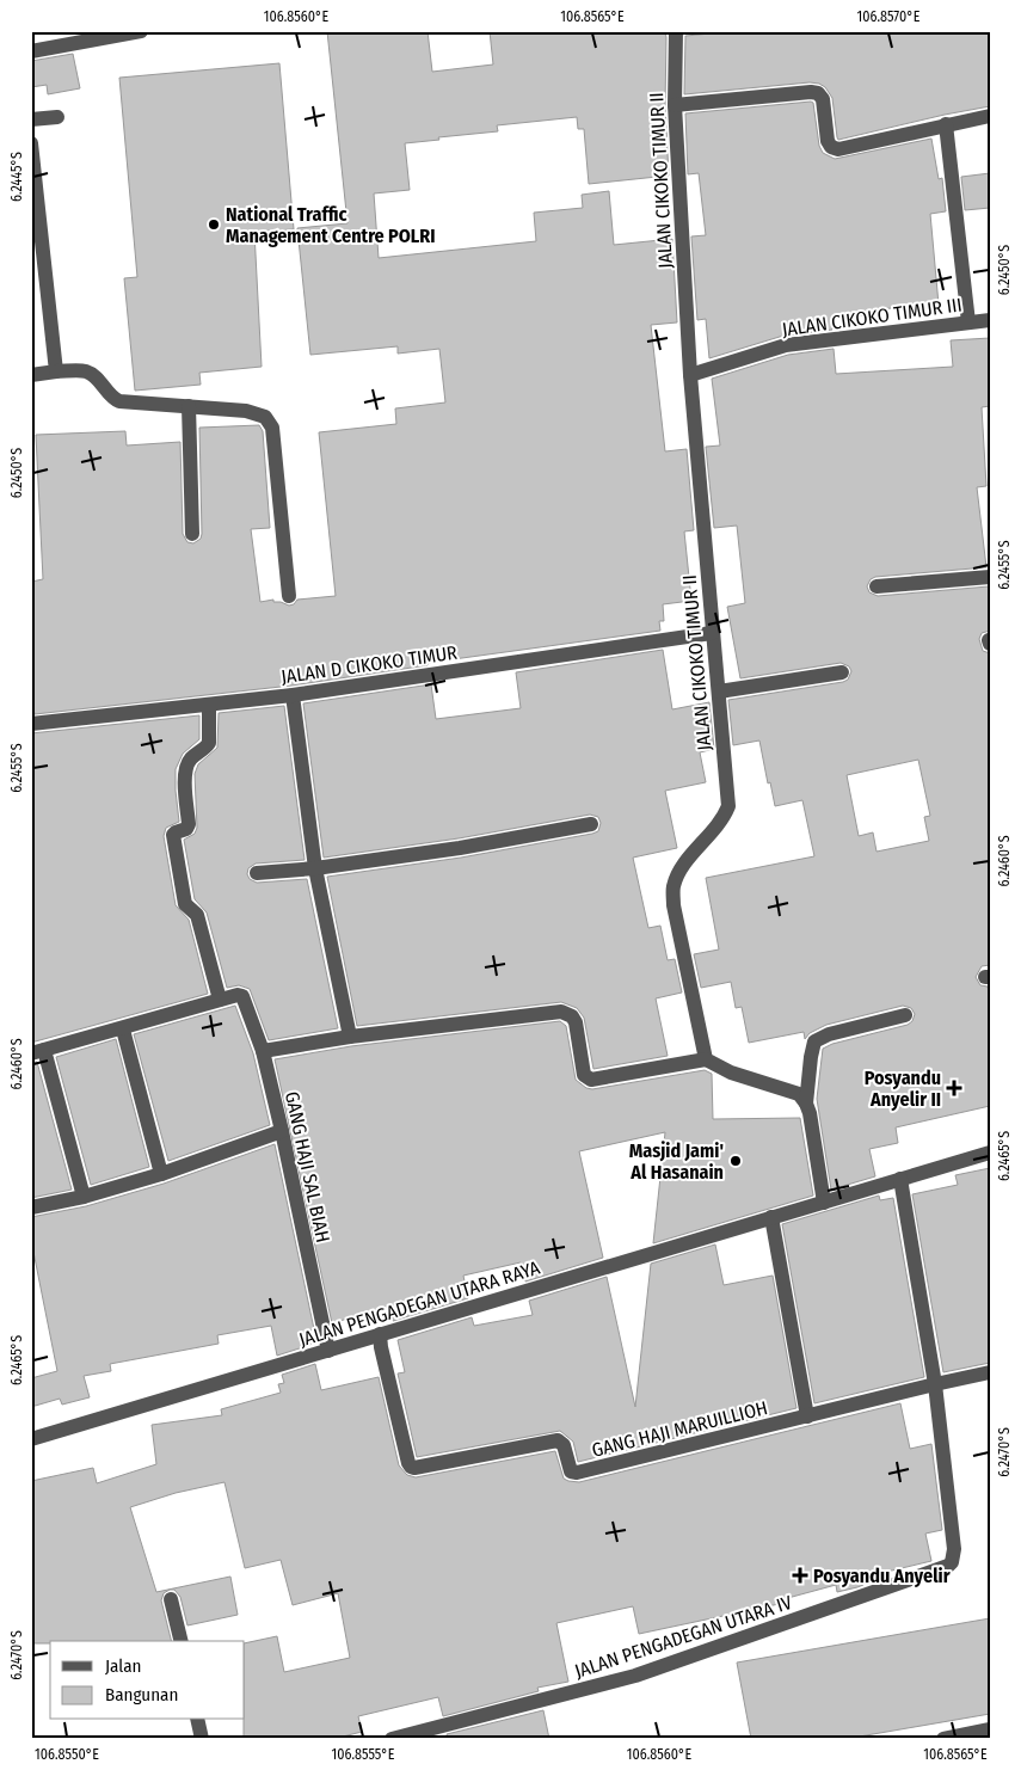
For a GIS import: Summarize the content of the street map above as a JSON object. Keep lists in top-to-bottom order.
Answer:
{
  "streets": {
    "street": [
      "JALAN CIKOKO TIMUR II",
      "JALAN CIKOKO TIMUR III",
      "JALAN D CIKOKO TIMUR",
      "GANG HAJI SAL BIAH",
      "JALAN PENGADEGAN UTARA RAYA",
      "GANG HAJI MARUILLIOH",
      "JALAN PENGADEGAN UTARA IV"
    ]
  },
  "crossings": [
    ["JALAN CIKOKO TIMUR II", "JALAN CIKOKO TIMUR III"],
    ["JALAN CIKOKO TIMUR II", "JALAN D CIKOKO TIMUR"],
    ["GANG HAJI SAL BIAH", "JALAN PENGADEGAN UTARA RAYA"],
    ["JALAN PENGADEGAN UTARA RAYA", "GANG HAJI MARUILLIOH"],
    ["JALAN PENGADEGAN UTARA RAYA", "JALAN PENGADEGAN UTARA IV"],
    ["GANG HAJI MARUILLIOH", "JALAN PENGADEGAN UTARA IV"]
  ],
  "places": {
    "other": ["National Traffic Management Centre POLRI", "Masjid Jami' Al Hasanain"],
    "health": ["Posyandu Anyelir II", "Posyandu Anyelir"]
  },
  "legend": ["Jalan", "Bangunan"],
  "coordinates": [
    "106.8560°E",
    "106.8565°E",
    "106.8570°E",
    "6.2445°S",
    "6.2450°S",
    "6.2455°S",
    "6.2460°S",
    "6.2465°S",
    "6.2470°S",
    "106.8550°E",
    "106.8555°E"
  ]
}
